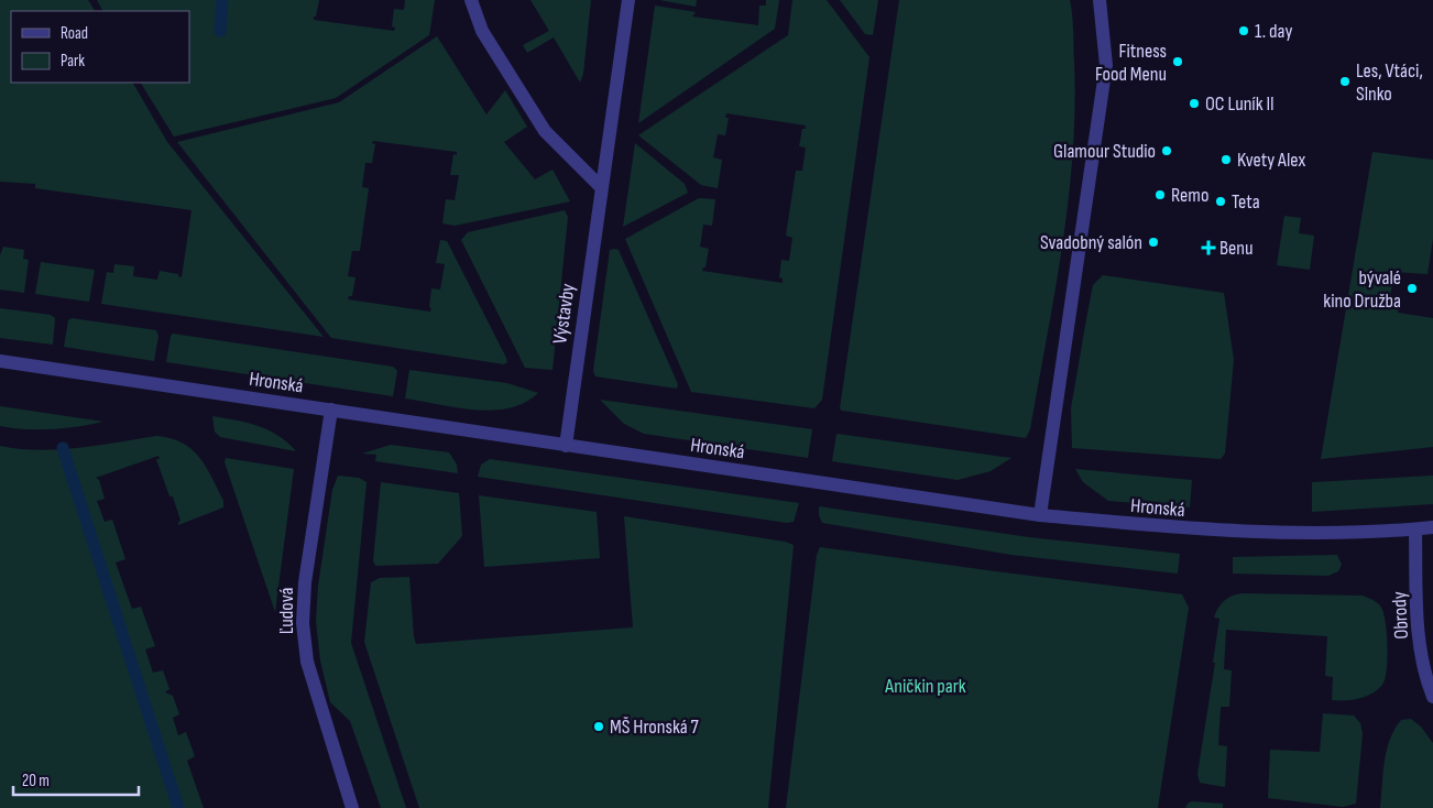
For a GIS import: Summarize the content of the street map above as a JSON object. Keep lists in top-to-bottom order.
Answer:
{
  "streets": {
    "street": [
      "Výstavby",
      "Hronská",
      "Ľudová",
      "Obrody"
    ]
  },
  "crossings": [
    ["Výstavby", "Hronská"],
    ["Hronská", "Ľudová"],
    ["Hronská", "Obrody"]
  ],
  "parks": ["Aničkin park"],
  "places": {
    "other": [
      "1. day",
      "Fitness Food Menu",
      "Les, Vtáci, Slnko",
      "OC Luník II",
      "Glamour Studio",
      "Kvety Alex",
      "Remo",
      "Teta",
      "Svadobný salón",
      "bývalé kino Družba",
      "MŠ Hronská 7"
    ],
    "health": ["Benu"]
  },
  "legend": ["Road", "Park"],
  "scale_bar": "20 m"
}
